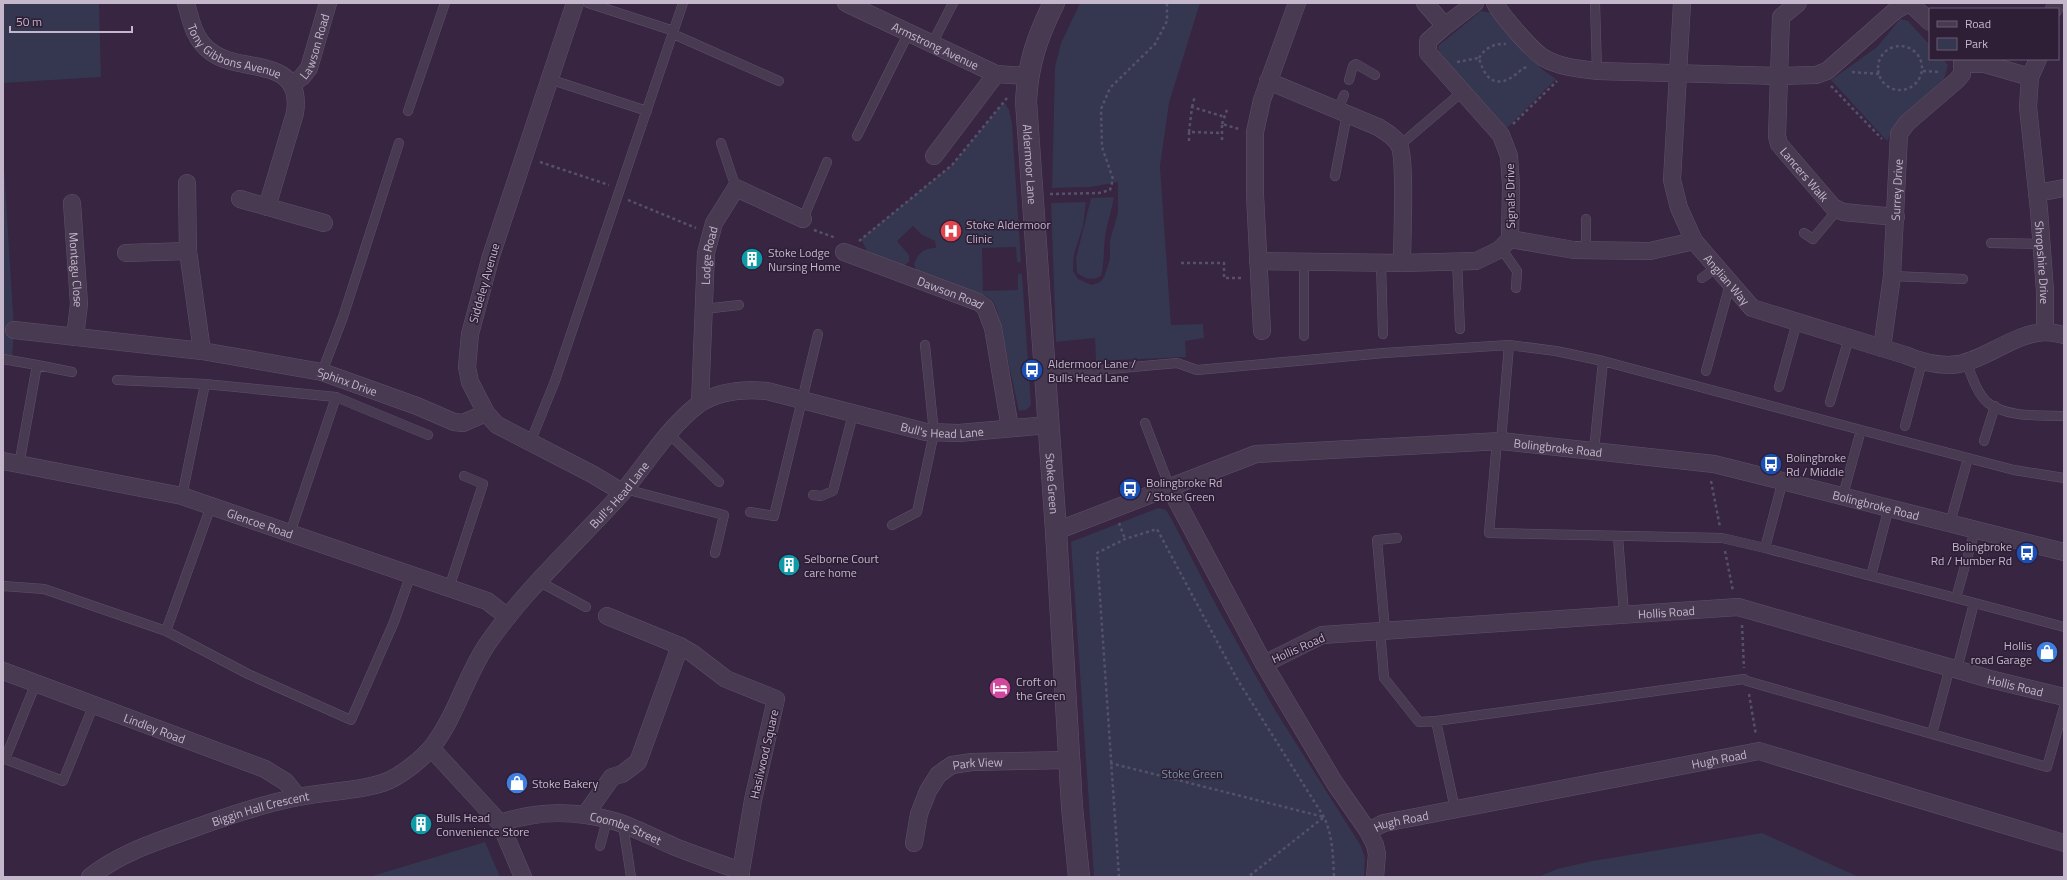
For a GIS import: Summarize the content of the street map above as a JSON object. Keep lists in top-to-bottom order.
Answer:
{
  "streets": {
    "street": [
      "Lawson Road",
      "Armstrong Avenue",
      "Tony Gibbons Avenue",
      "Aldermoor Lane",
      "Lancers Walk",
      "Surrey Drive",
      "Signals Drive",
      "Lodge Road",
      "Shropshire Drive",
      "Montagu Close",
      "Anglian Way",
      "Siddeley Avenue",
      "Dawson Road",
      "Sphinx Drive",
      "Bull's Head Lane",
      "Bolingbroke Road",
      "Stoke Green",
      "Glencoe Road",
      "Hollis Road",
      "Lindley Road",
      "Hasilwood Square",
      "Hugh Road",
      "Park View",
      "Biggin Hall Crescent",
      "Coombe Street"
    ]
  },
  "crossings": [
    ["Lawson Road", "Tony Gibbons Avenue"],
    ["Armstrong Avenue", "Aldermoor Lane"],
    ["Aldermoor Lane", "Bull's Head Lane"],
    ["Aldermoor Lane", "Stoke Green"],
    ["Lancers Walk", "Surrey Drive"],
    ["Surrey Drive", "Anglian Way"],
    ["Lodge Road", "Bull's Head Lane"],
    ["Shropshire Drive", "Anglian Way"],
    ["Montagu Close", "Sphinx Drive"],
    ["Siddeley Avenue", "Sphinx Drive"],
    ["Siddeley Avenue", "Bull's Head Lane"],
    ["Dawson Road", "Bull's Head Lane"],
    ["Bull's Head Lane", "Stoke Green"],
    ["Bull's Head Lane", "Glencoe Road"],
    ["Bull's Head Lane", "Biggin Hall Crescent"],
    ["Bolingbroke Road", "Stoke Green"],
    ["Stoke Green", "Park View"],
    ["Lindley Road", "Biggin Hall Crescent"],
    ["Hasilwood Square", "Coombe Street"]
  ],
  "parks": ["Stoke Green"],
  "places": {
    "hospital": ["Stoke Aldermoor Clinic"],
    "building": ["Stoke Lodge Nursing Home", "Selborne Court care home", "Bulls Head Convenience Store"],
    "bus stop": [
      "Aldermoor Lane / Bulls Head Lane",
      "Bolingbroke Rd / Middle",
      "Bolingbroke Rd / Stoke Green",
      "Bolingbroke Rd / Humber Rd"
    ],
    "shop": ["Hollis road Garage", "Stoke Bakery"],
    "hotel": ["Croft on the Green"]
  },
  "legend": ["Road", "Park"],
  "scale_bar": "50 m"
}
